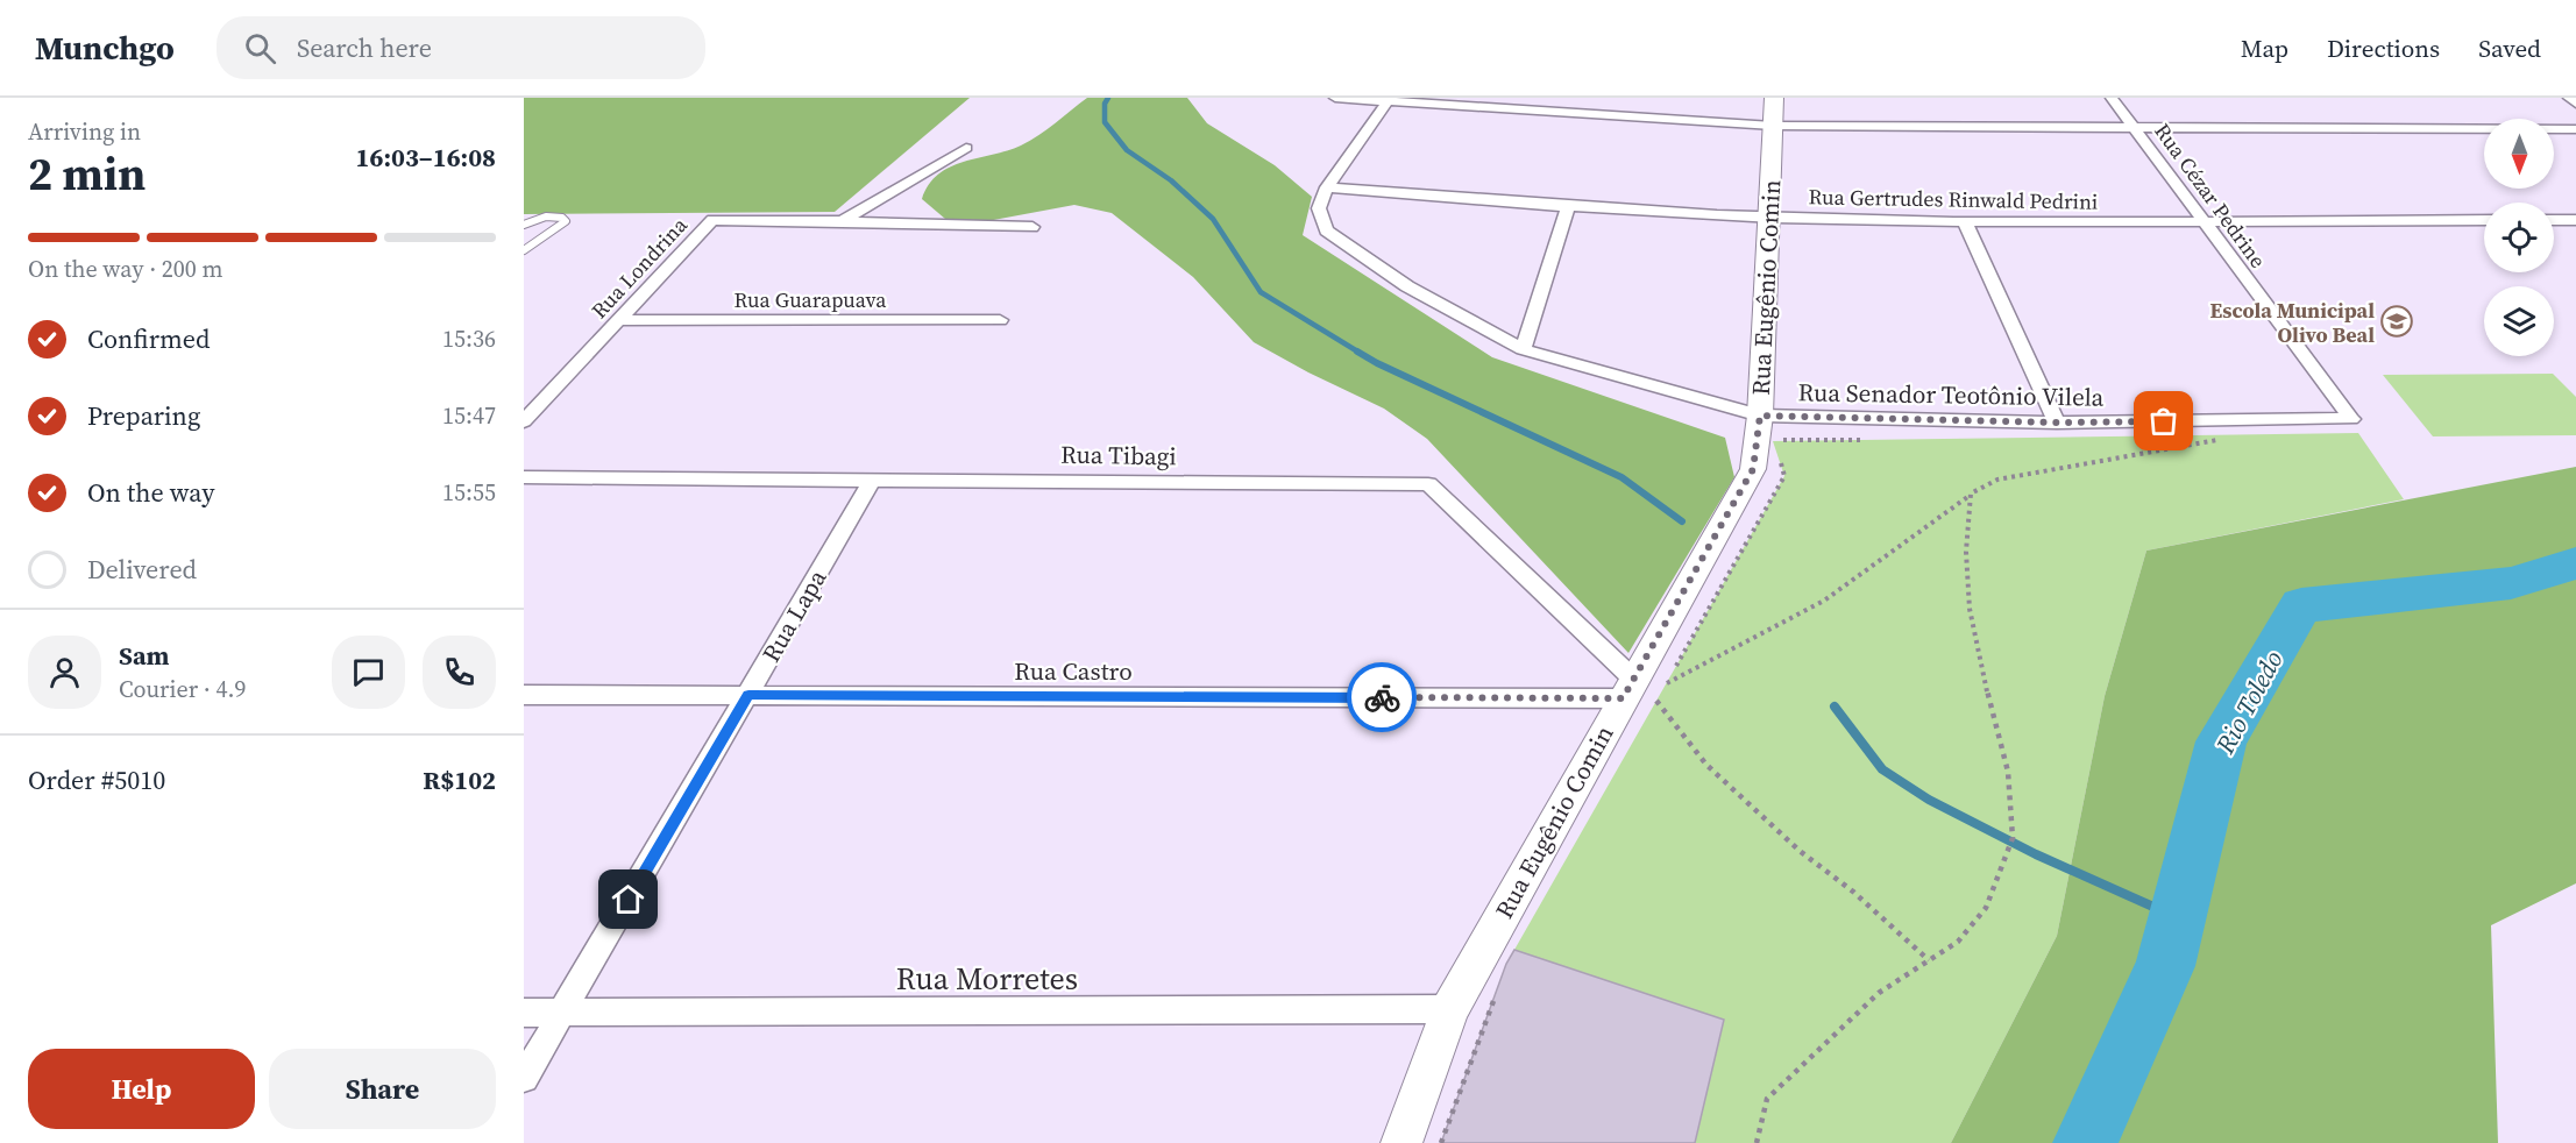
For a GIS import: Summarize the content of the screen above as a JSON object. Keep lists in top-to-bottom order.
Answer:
{
  "streets": {
    "street": [
      "Rua Cézar Pedrine",
      "Rua Gertrudes Rinwald Pedrini",
      "Rua Londrina",
      "Rua Eugênio Comin",
      "Rua Guarapuava",
      "Rua Senador Teotônio Vilela",
      "Rua Tibagi",
      "Rua Lapa",
      "Rua Castro",
      "Rua Morretes"
    ]
  },
  "crossings": [
    ["Rua Cézar Pedrine", "Rua Gertrudes Rinwald Pedrini"],
    ["Rua Cézar Pedrine", "Rua Senador Teotônio Vilela"],
    ["Rua Gertrudes Rinwald Pedrini", "Rua Eugênio Comin"],
    ["Rua Gertrudes Rinwald Pedrini", "Rua Senador Teotônio Vilela"],
    ["Rua Londrina", "Rua Guarapuava"],
    ["Rua Eugênio Comin", "Rua Senador Teotônio Vilela"],
    ["Rua Eugênio Comin", "Rua Tibagi"],
    ["Rua Eugênio Comin", "Rua Castro"],
    ["Rua Eugênio Comin", "Rua Morretes"],
    ["Rua Tibagi", "Rua Lapa"],
    ["Rua Tibagi", "Rua Castro"],
    ["Rua Lapa", "Rua Castro"],
    ["Rua Lapa", "Rua Morretes"]
  ],
  "water": ["Rio Toledo"],
  "places": {
    "school or university": ["Escola Municipal Olivo Beal"]
  },
  "north": "bottom",
  "page": {
    "header": "Munchgo",
    "search": "Search here",
    "nav": ["Map", "Directions", "Saved"],
    "heading": ["2 min", "Arriving in", "16:03–16:08"],
    "panel": [
      "Sam",
      "Courier · 4.9",
      "Order #5010",
      "R$102"
    ],
    "bar": "On the way · 200 m",
    "list": [
      ["Confirmed", "15:36"],
      ["Preparing", "15:47"],
      ["On the way", "15:55"],
      "Delivered"
    ],
    "buttons": ["Help", "Share"]
  }
}
